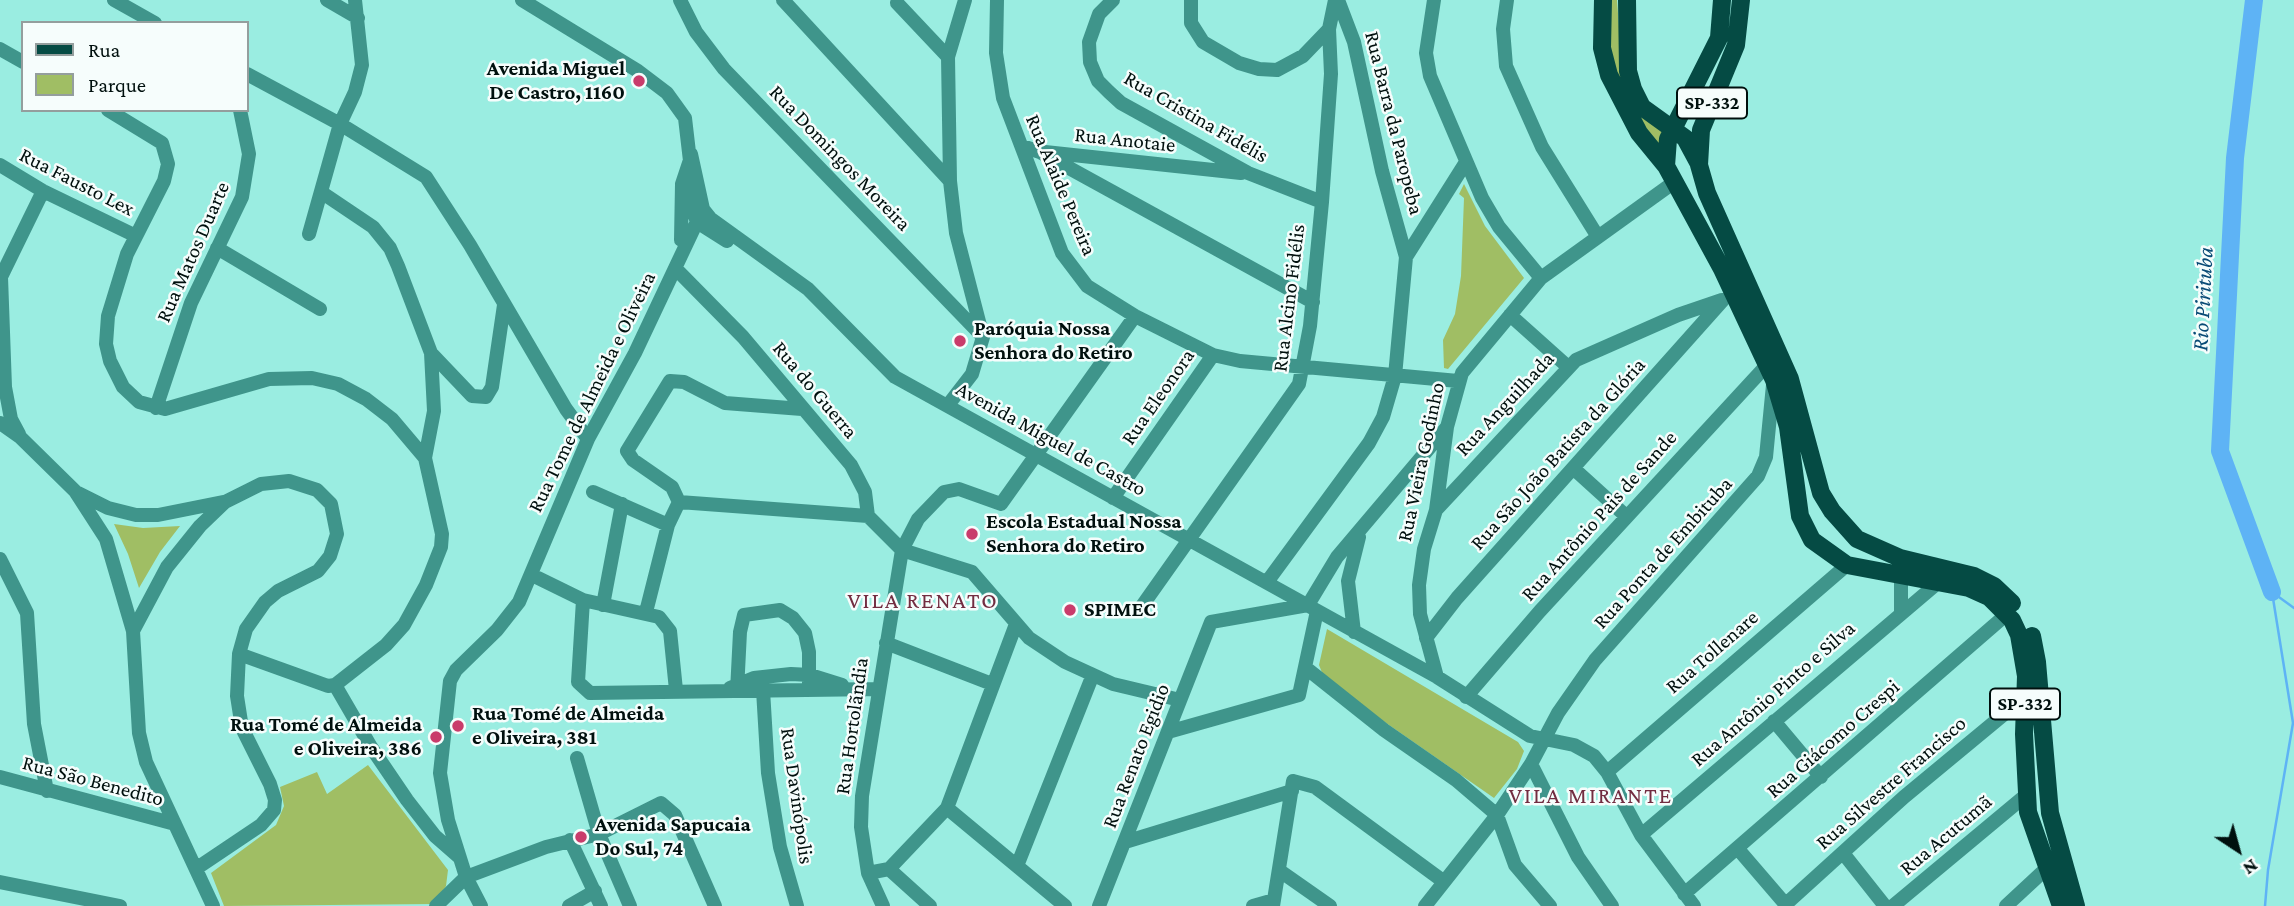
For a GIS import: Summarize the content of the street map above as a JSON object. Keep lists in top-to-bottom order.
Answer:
{
  "streets": {
    "main road": ["SP-332"],
    "street": [
      "Rua Cristina Fidélis",
      "Rua Barra da Paropeba",
      "Rua Anotaie",
      "Rua Domingos Moreira",
      "Rua Fausto Lex",
      "Rua Alaide Pereira",
      "Rua Matos Duarte",
      "Rua Alcino Fidélis",
      "Rua do Guerra",
      "Rua Tome de Almeida e Oliveira",
      "Rua Eleonora",
      "Rua Anguilhada",
      "Avenida Miguel de Castro",
      "Rua São João Batista da Glória",
      "Rua Vieira Godinho",
      "Rua Antônio Pais de Sande",
      "Rua Ponta de Embituba",
      "Rua Tollenare",
      "Rua Antônio Pinto e Silva",
      "Rua Hortolãndia",
      "Rua Giácomo Crespi",
      "Rua Renato Egidio",
      "Rua São Benedito",
      "Rua Silvestre Francisco",
      "Rua Davinópolis",
      "Rua Acutumã"
    ]
  },
  "crossings": [
    ["SP-332", "Rua Vieira Godinho"],
    ["SP-332", "Rua Tollenare"],
    ["SP-332", "Rua Antônio Pinto e Silva"],
    ["SP-332", "Rua Giácomo Crespi"],
    ["SP-332", "Rua Silvestre Francisco"],
    ["SP-332", "Rua Acutumã"],
    ["Rua Cristina Fidélis", "Rua Anotaie"],
    ["Rua Cristina Fidélis", "Rua Alcino Fidélis"],
    ["Rua Barra da Paropeba", "Rua Alcino Fidélis"],
    ["Rua Alaide Pereira", "Rua Alcino Fidélis"],
    ["Rua Alaide Pereira", "Rua Eleonora"],
    ["Rua Alaide Pereira", "Rua Vieira Godinho"],
    ["Rua Alcino Fidélis", "Avenida Miguel de Castro"],
    ["Rua do Guerra", "Rua Tome de Almeida e Oliveira"],
    ["Rua Tome de Almeida e Oliveira", "Avenida Miguel de Castro"],
    ["Rua Eleonora", "Avenida Miguel de Castro"],
    ["Rua Anguilhada", "Rua São João Batista da Glória"],
    ["Rua Anguilhada", "Rua Vieira Godinho"],
    ["Avenida Miguel de Castro", "Rua Vieira Godinho"],
    ["Avenida Miguel de Castro", "Rua Antônio Pais de Sande"],
    ["Avenida Miguel de Castro", "Rua Ponta de Embituba"],
    ["Avenida Miguel de Castro", "Rua Tollenare"],
    ["Avenida Miguel de Castro", "Rua Antônio Pinto e Silva"],
    ["Avenida Miguel de Castro", "Rua Hortolãndia"],
    ["Avenida Miguel de Castro", "Rua Giácomo Crespi"],
    ["Avenida Miguel de Castro", "Rua Renato Egidio"],
    ["Rua São João Batista da Glória", "Rua Vieira Godinho"],
    ["Rua Antônio Pais de Sande", "Rua Ponta de Embituba"]
  ],
  "districts": ["VILA RENATO", "VILA MIRANTE"],
  "water": ["Rio Pirituba"],
  "places": [
    "Avenida Miguel De Castro, 1160",
    "Paróquia Nossa Senhora do Retiro",
    "Escola Estadual Nossa Senhora do Retiro",
    "SPIMEC",
    "Rua Tomé de Almeida e Oliveira, 381",
    "Rua Tomé de Almeida e Oliveira, 386",
    "Avenida Sapucaia Do Sul, 74"
  ],
  "legend": ["Rua", "Parque"],
  "north": "bottom right"
}
